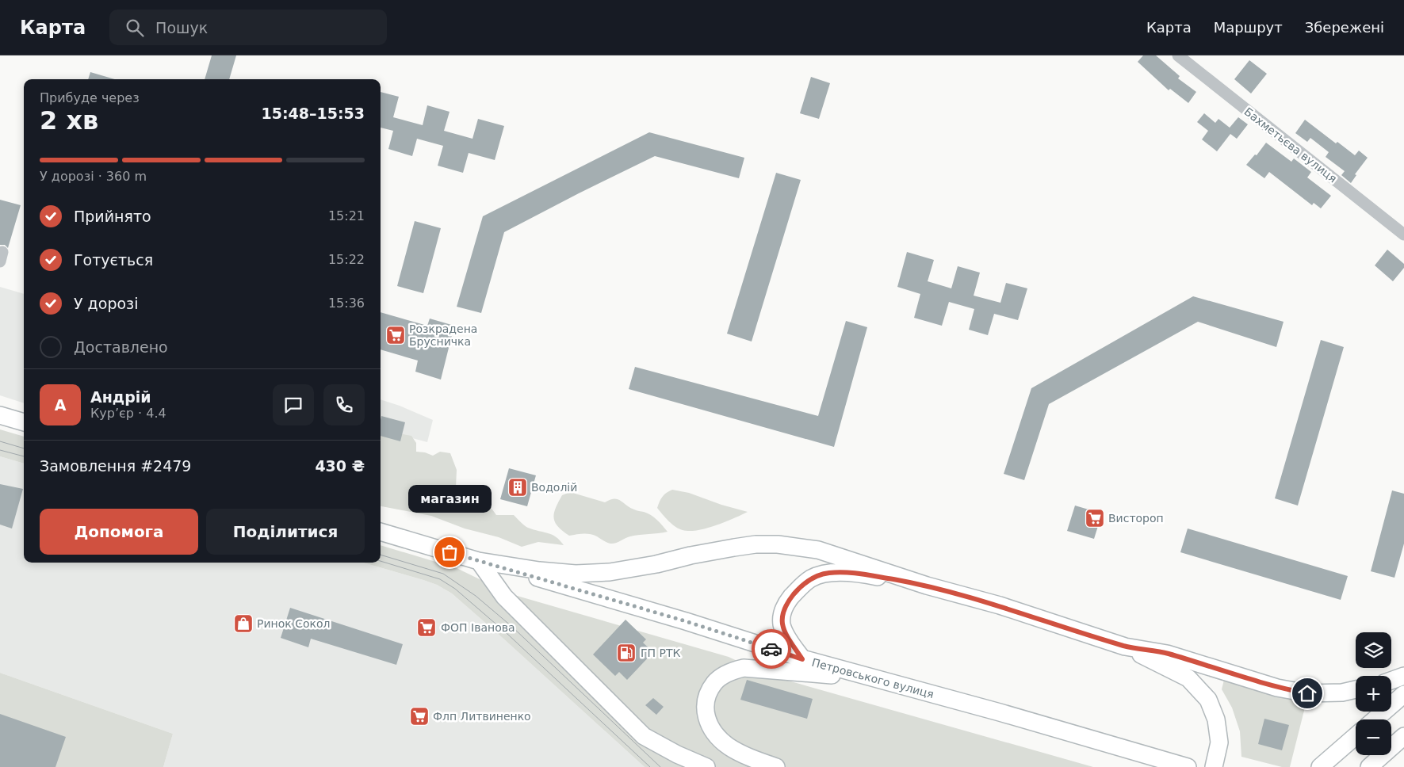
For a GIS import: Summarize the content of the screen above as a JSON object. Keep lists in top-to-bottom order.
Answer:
{
  "streets": {
    "main road": ["Петровського вулиця"],
    "street": ["Бахметьєва вулиця"]
  },
  "places": {
    "supermarket": [
      "Розкрадена Брусничка",
      "Вистороп",
      "ФОП Іванова",
      "Флп Литвиненко"
    ],
    "building": ["Водолій"],
    "other": ["магазин"],
    "shop": ["Ринок Сокол"],
    "fuel station": ["ГП РТК"]
  },
  "page": {
    "header": "Карта",
    "search": "Пошук",
    "nav": ["Карта", "Маршрут", "Збережені"],
    "heading": ["2 хв", "Прибуде через", "15:48–15:53"],
    "panel": [
      "Андрій",
      "Кур’єр · 4.4",
      "Замовлення #2479",
      "430 ₴"
    ],
    "bar": "У дорозі · 360 m",
    "list": [
      ["Прийнято", "15:21"],
      ["Готується", "15:22"],
      ["У дорозі", "15:36"],
      "Доставлено"
    ],
    "round": "А",
    "bubble": "магазин",
    "buttons": ["Допомога", "Поділитися"],
    "map_buttons": ["+", "−"]
  }
}
